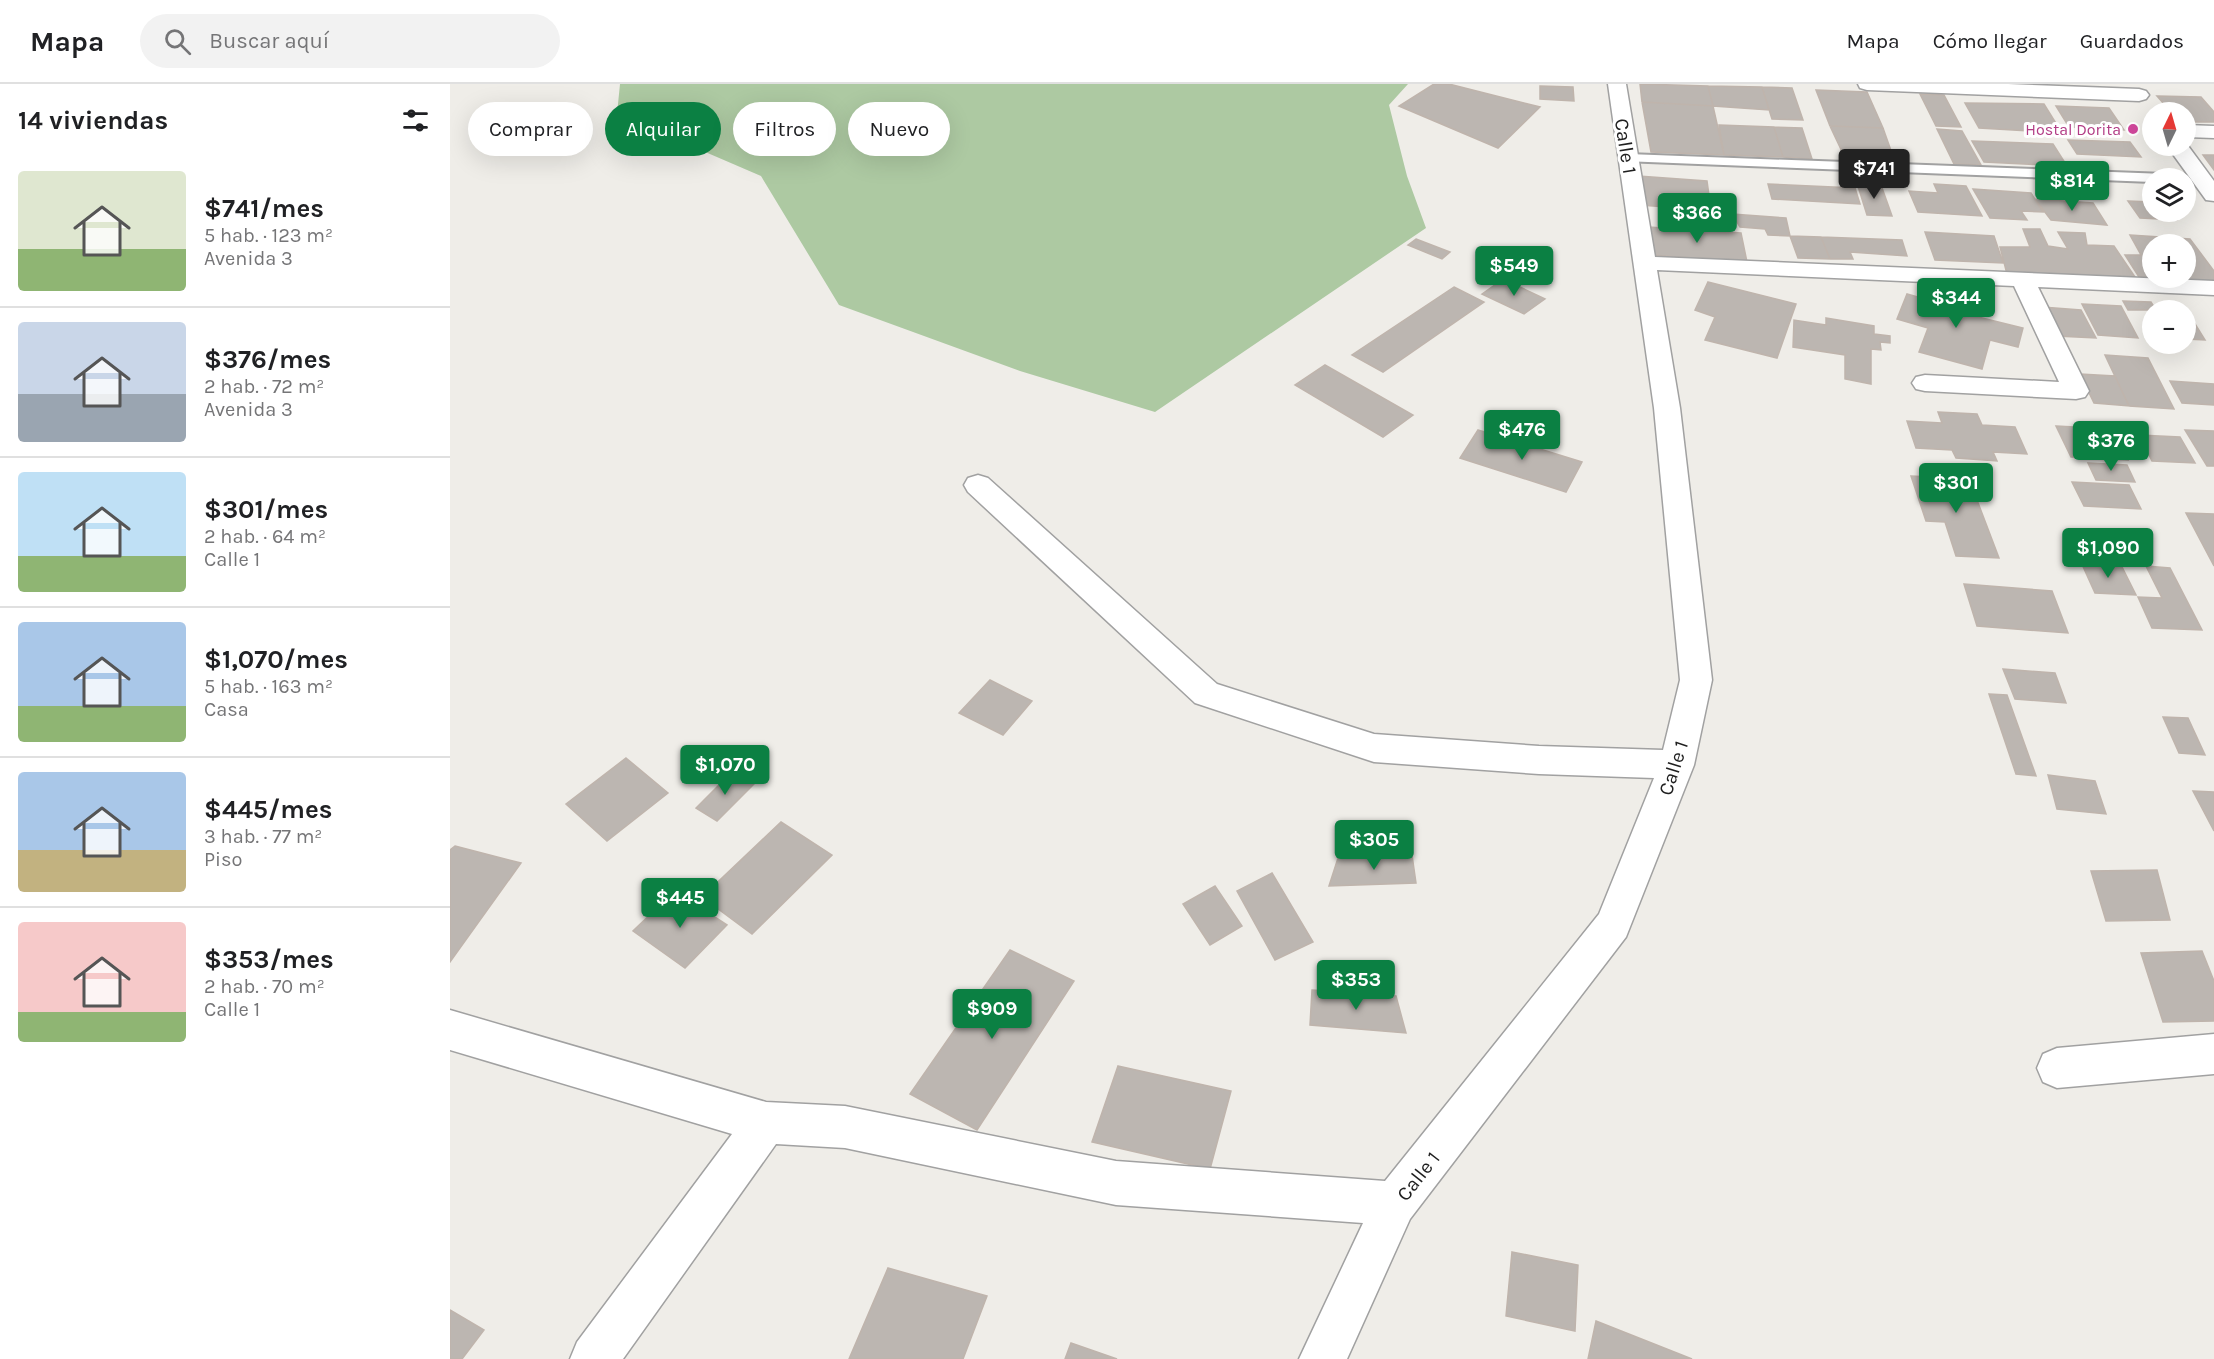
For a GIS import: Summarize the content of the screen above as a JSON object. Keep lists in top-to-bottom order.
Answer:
{
  "streets": {
    "street": ["Calle 1"]
  },
  "places": ["Hostal Dorita"],
  "north": "top",
  "page": {
    "header": "Mapa",
    "search": "Buscar aquí",
    "nav": ["Mapa", "Cómo llegar", "Guardados"],
    "heading": "14 viviendas",
    "map_buttons": ["+", "−"],
    "chip": [
      "Comprar",
      "Alquilar",
      "Filtros",
      "Nuevo"
    ],
    "price": [
      "$741",
      "$814",
      "$366",
      "$549",
      "$344",
      "$476",
      "$376",
      "$301",
      "$1,090",
      "$1,070",
      "$305",
      "$445",
      "$353",
      "$909"
    ],
    "list": [
      {
        "name": "$741/mes",
        "note": "5 hab. · 123 m² · Avenida 3"
      },
      {
        "name": "$376/mes",
        "note": "2 hab. · 72 m² · Avenida 3"
      },
      {
        "name": "$301/mes",
        "note": "2 hab. · 64 m² · Calle 1"
      },
      {
        "name": "$1,070/mes",
        "note": "5 hab. · 163 m² · Casa"
      },
      {
        "name": "$445/mes",
        "note": "3 hab. · 77 m² · Piso"
      },
      {
        "name": "$353/mes",
        "note": "2 hab. · 70 m² · Calle 1"
      }
    ]
  }
}
